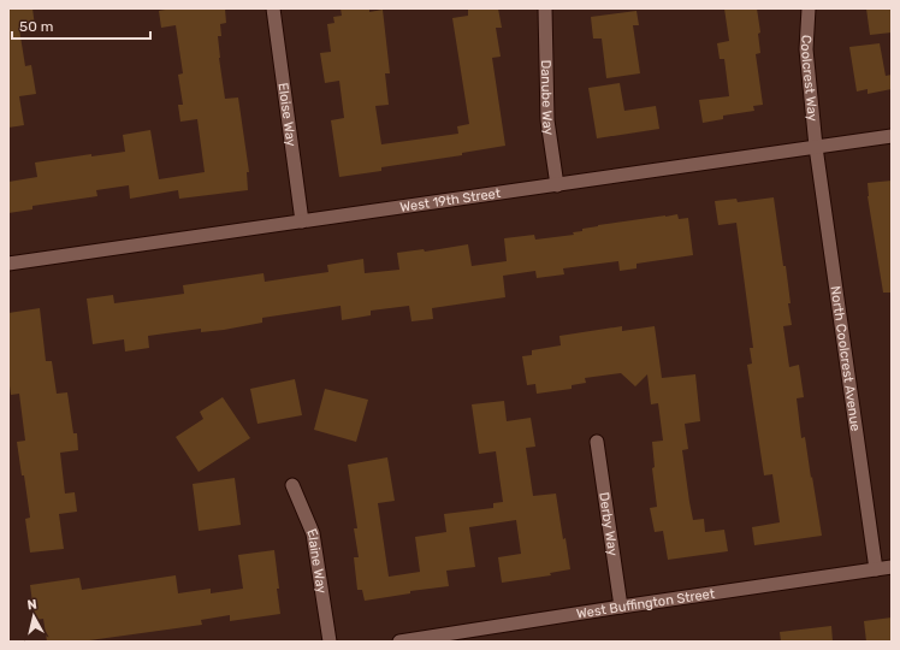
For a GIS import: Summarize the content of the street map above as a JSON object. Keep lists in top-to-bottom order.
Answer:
{
  "streets": {
    "street": [
      "Coolcrest Way",
      "Danube Way",
      "Eloise Way",
      "West 19th Street",
      "North Coolcrest Avenue",
      "Derby Way",
      "Elaine Way",
      "West Buffington Street"
    ]
  },
  "crossings": [
    ["Coolcrest Way", "West 19th Street"],
    ["Coolcrest Way", "North Coolcrest Avenue"],
    ["Danube Way", "West 19th Street"],
    ["Eloise Way", "West 19th Street"],
    ["West 19th Street", "North Coolcrest Avenue"],
    ["North Coolcrest Avenue", "West Buffington Street"],
    ["Derby Way", "West Buffington Street"]
  ],
  "scale_bar": "50 m",
  "north": "top"
}
